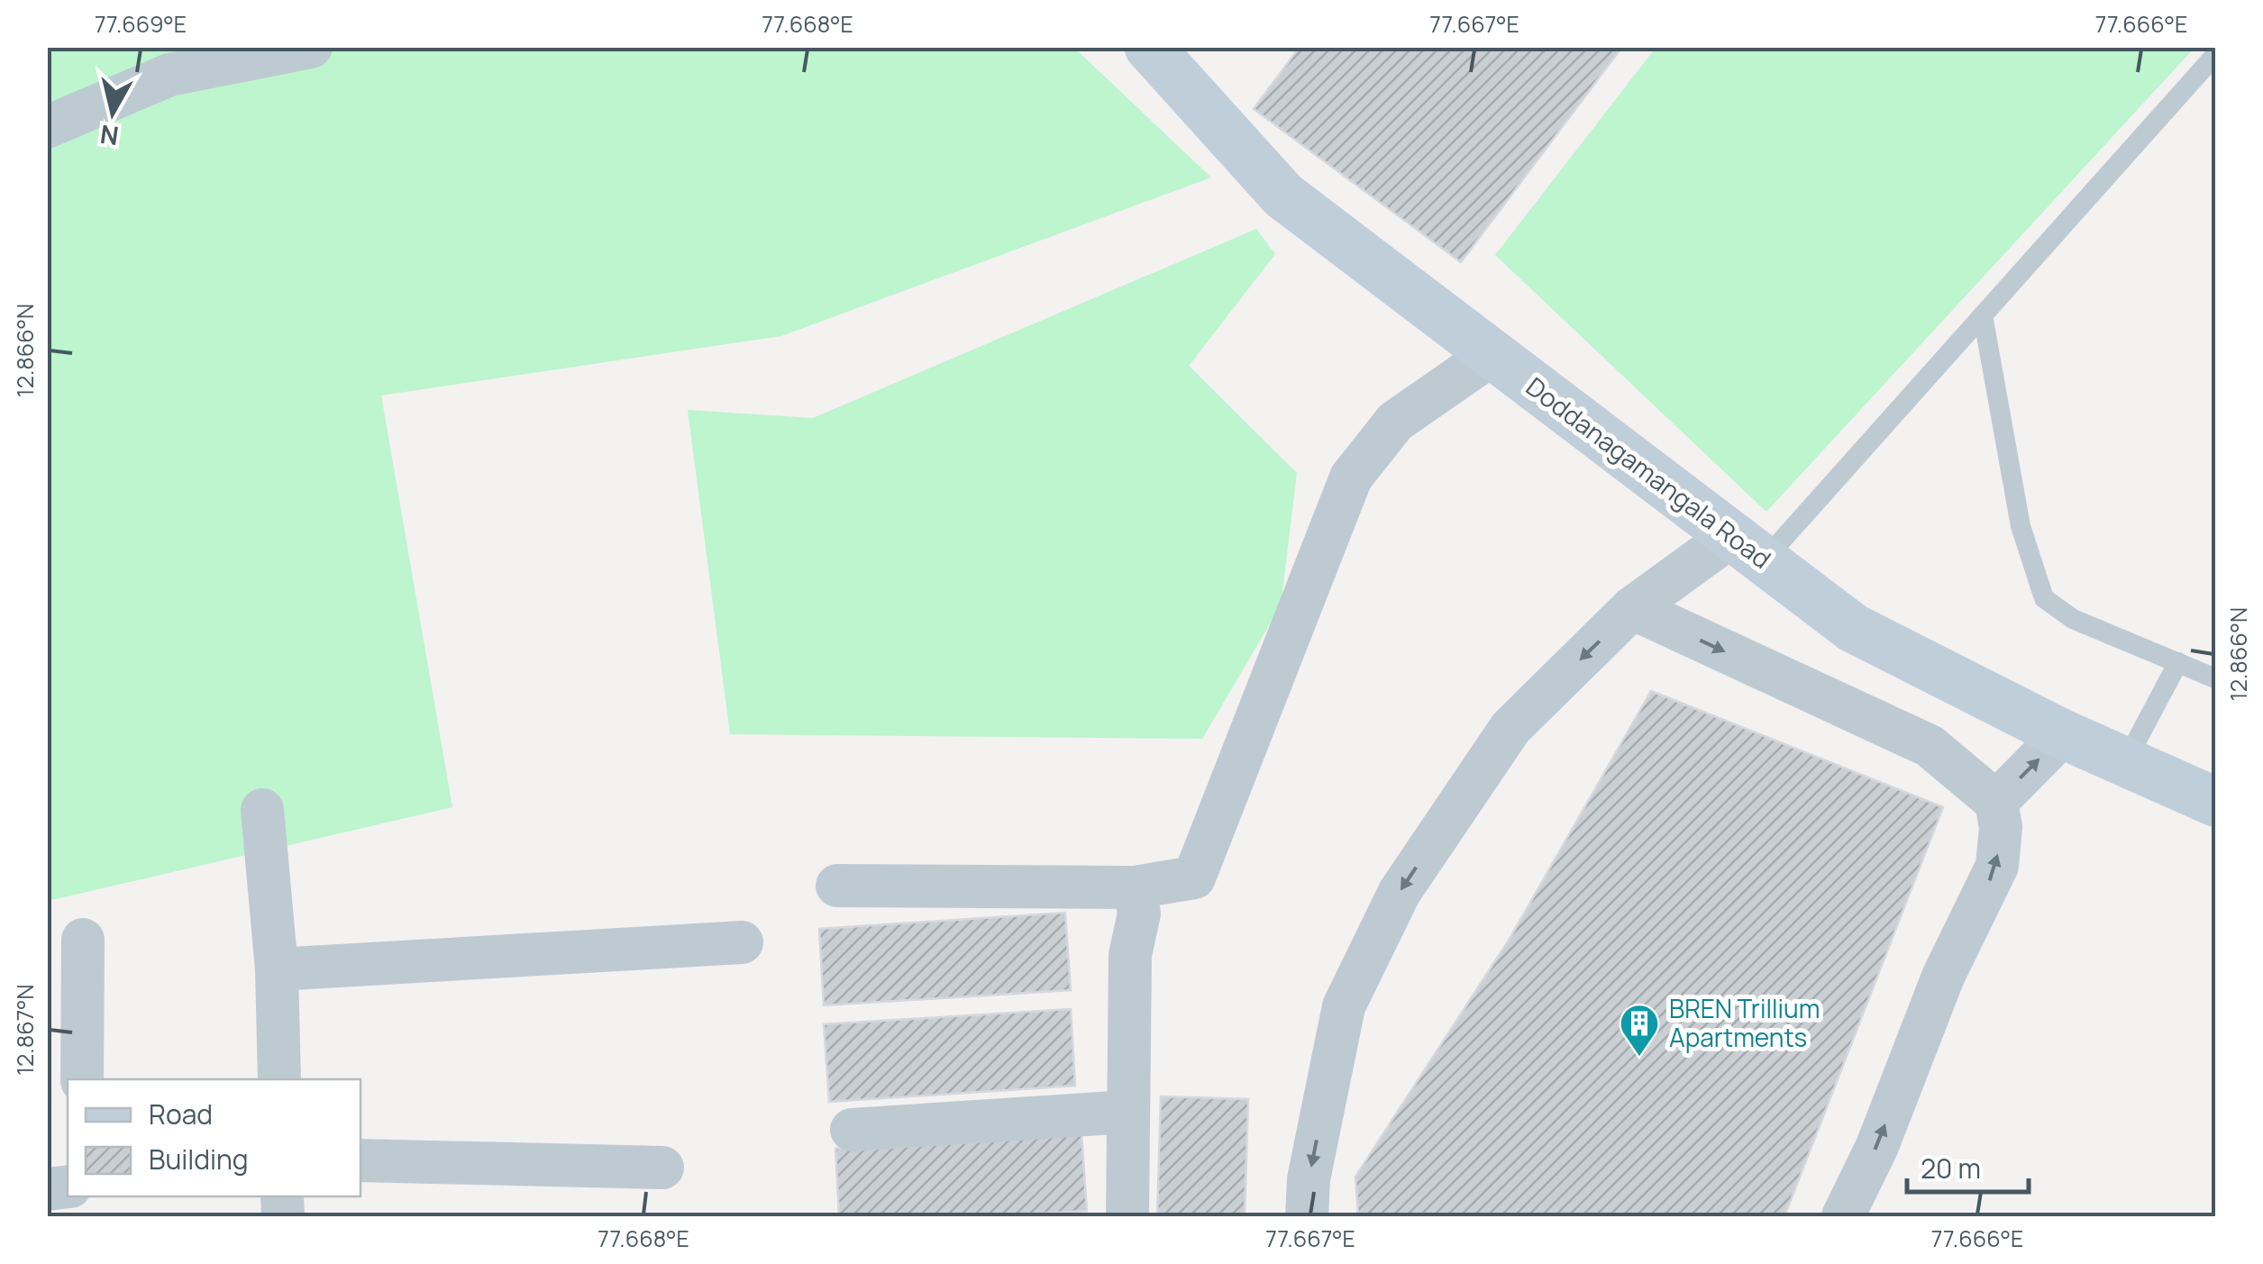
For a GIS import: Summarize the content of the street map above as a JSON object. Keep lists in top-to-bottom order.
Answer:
{
  "streets": {
    "street": ["Doddanagamangala Road"]
  },
  "places": {
    "building": ["BREN Trillium Apartments"]
  },
  "legend": ["Road", "Building"],
  "scale_bar": "20 m",
  "north": "bottom",
  "coordinates": [
    "77.669°E",
    "77.668°E",
    "77.667°E",
    "77.666°E",
    "12.866°N",
    "12.867°N"
  ]
}
